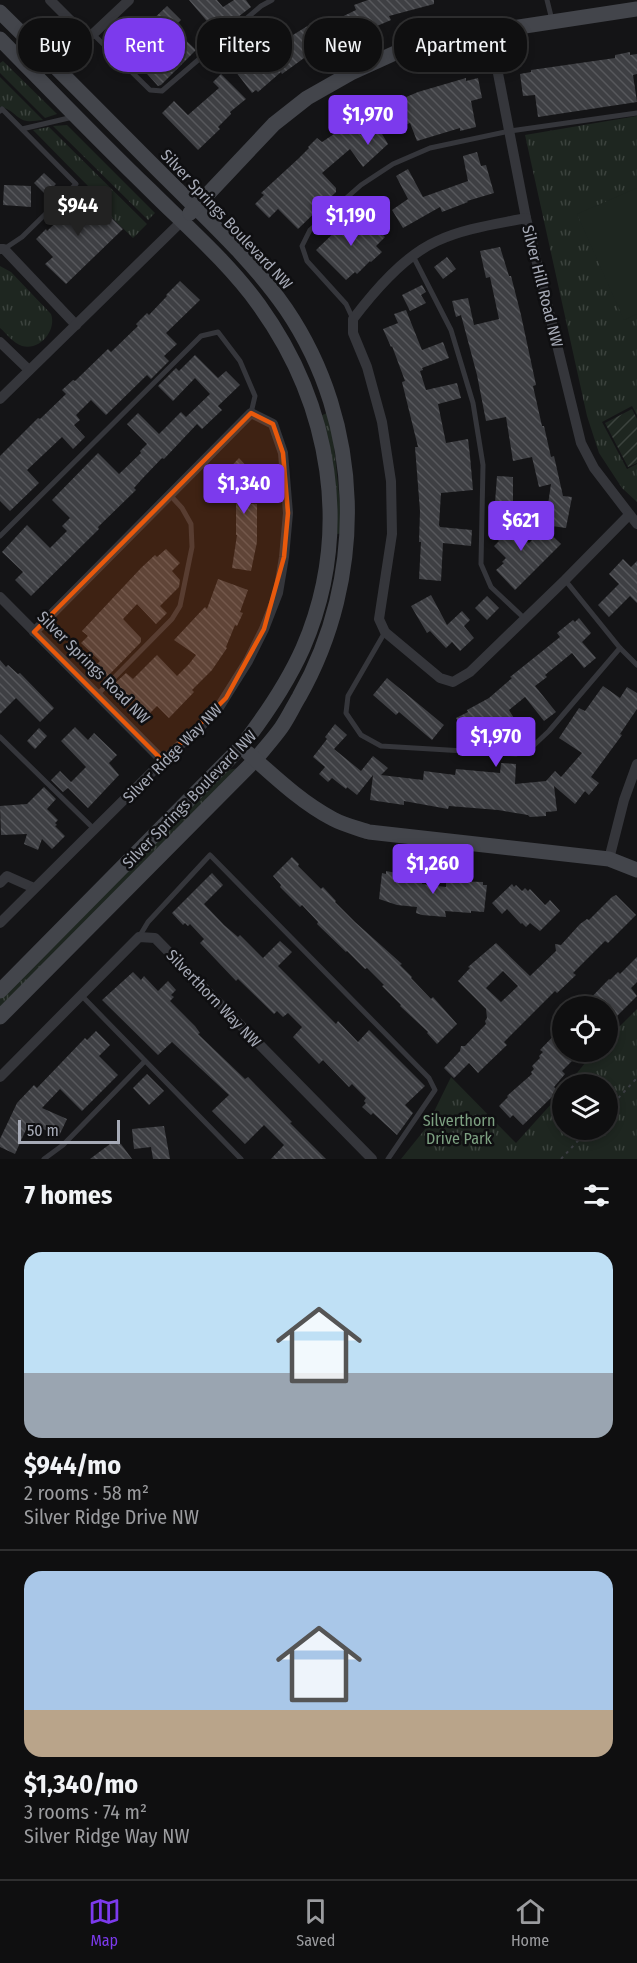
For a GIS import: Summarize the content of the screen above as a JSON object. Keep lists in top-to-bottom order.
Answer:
{
  "streets": {
    "street": [
      "Silver Springs Boulevard NW",
      "Silver Hill Road NW",
      "Silver Springs Road NW",
      "Silver Ridge Way NW",
      "Silverthorn Way NW"
    ]
  },
  "crossings": [
    ["Silver Springs Road NW", "Silver Ridge Way NW"]
  ],
  "parks": ["Silverthorn Drive Park"],
  "scale_bar": "50 m",
  "page": {
    "chip": [
      "Buy",
      "Rent",
      "Filters",
      "New",
      "Apartment"
    ],
    "price": [
      "$1,970",
      "$944",
      "$1,190",
      "$1,340",
      "$621",
      "$1,970",
      "$1,260"
    ],
    "scale": "50 m",
    "heading": "7 homes",
    "list": [
      {
        "name": "$944/mo",
        "note": "2 rooms · 58 m² · Silver Ridge Drive NW"
      },
      {
        "name": "$1,340/mo",
        "note": "3 rooms · 74 m² · Silver Ridge Way NW"
      }
    ],
    "tabs": ["Map", "Saved", "Home"]
  }
}
